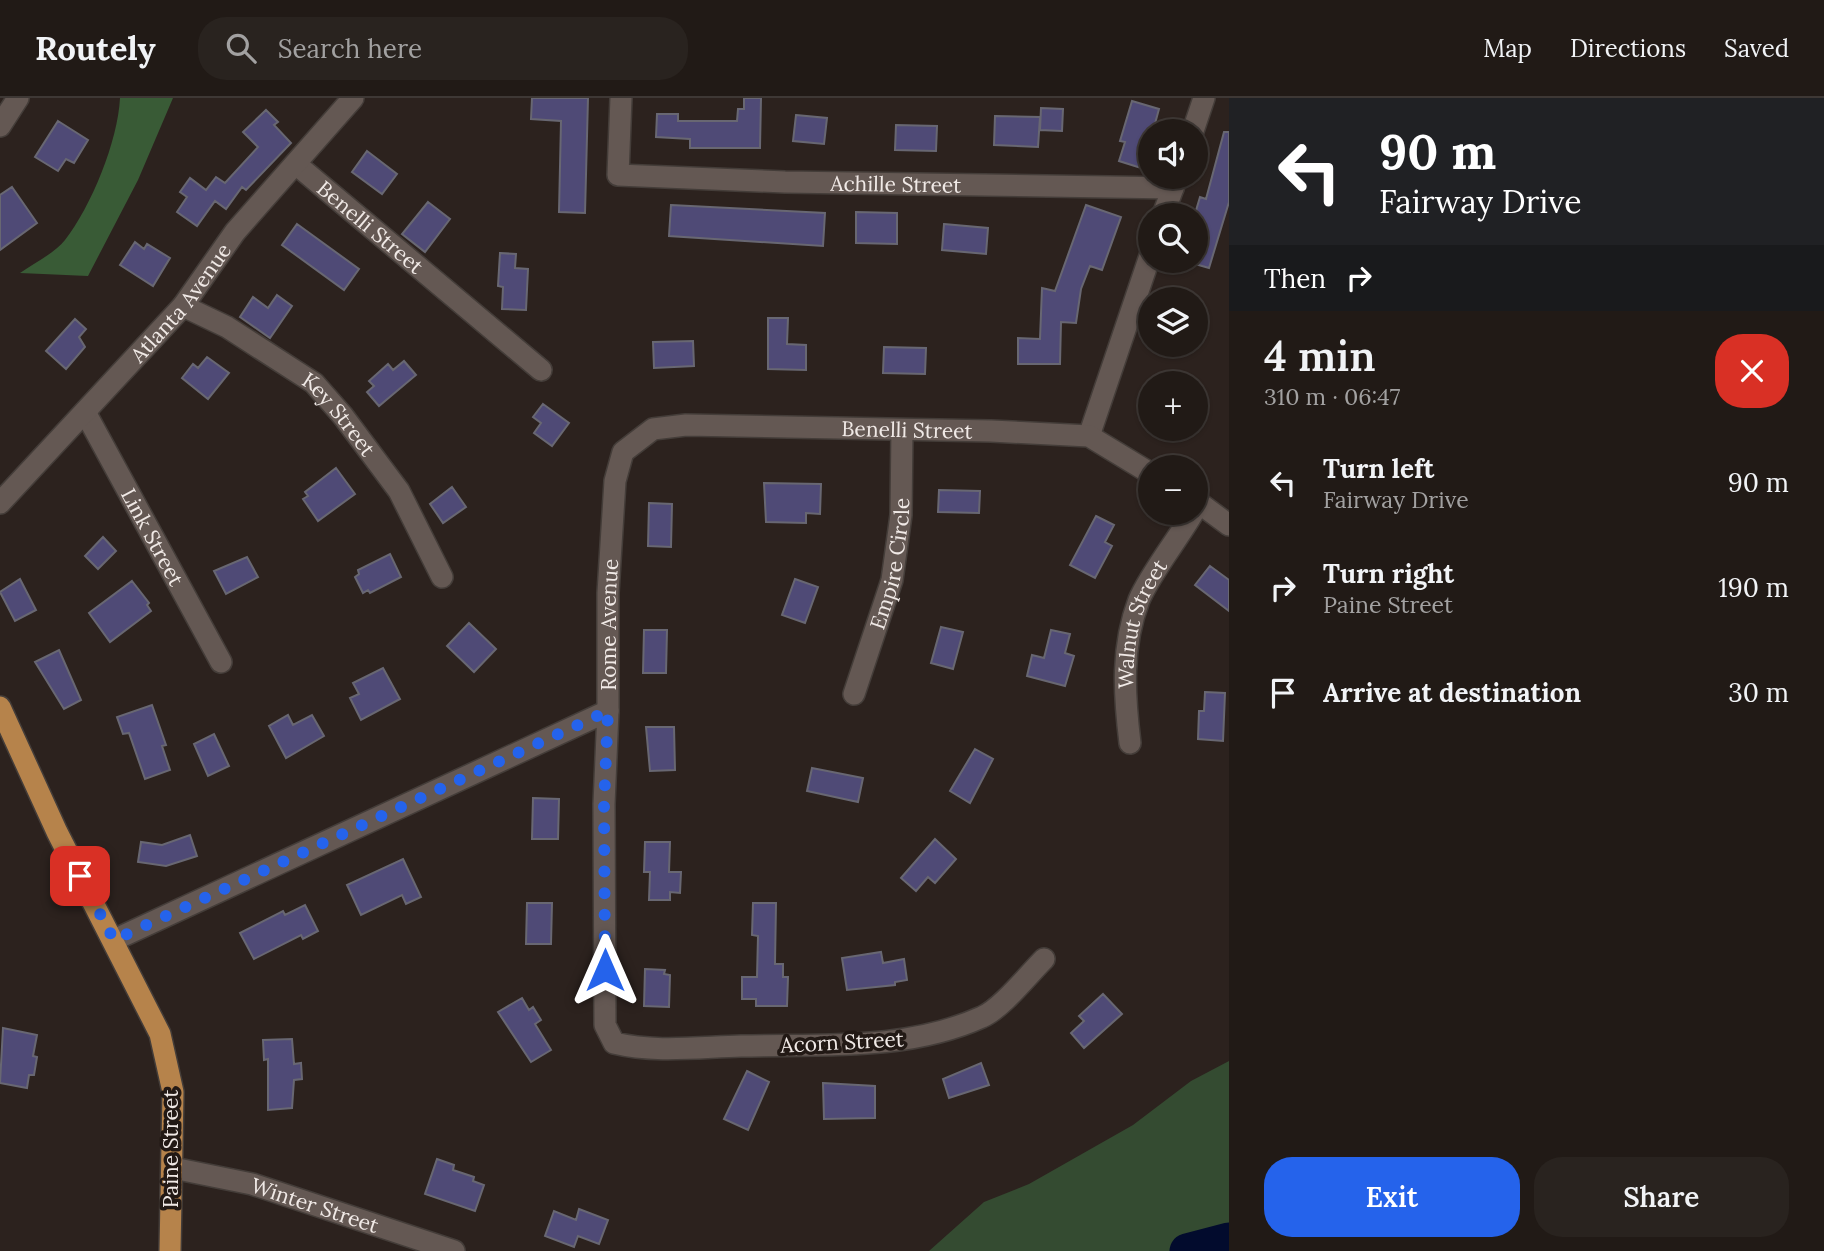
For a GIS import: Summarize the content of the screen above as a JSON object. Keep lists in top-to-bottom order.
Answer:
{
  "streets": {
    "main road": ["Paine Street"],
    "street": [
      "Achille Street",
      "Benelli Street",
      "Atlanta Avenue",
      "Key Street",
      "Link Street",
      "Empire Circle",
      "Rome Avenue",
      "Walnut Street",
      "Acorn Street",
      "Winter Street"
    ]
  },
  "crossings": [
    ["Benelli Street", "Atlanta Avenue"],
    ["Benelli Street", "Empire Circle"],
    ["Benelli Street", "Rome Avenue"],
    ["Atlanta Avenue", "Key Street"],
    ["Atlanta Avenue", "Link Street"],
    ["Rome Avenue", "Acorn Street"],
    ["Paine Street", "Winter Street"]
  ],
  "page": {
    "header": "Routely",
    "search": "Search here",
    "nav": ["Map", "Directions", "Saved"],
    "turn": ["90 m", "Fairway Drive"],
    "map_buttons": ["+", "−"],
    "then": "Then",
    "heading": ["4 min", "310 m · 06:47"],
    "list": [
      {
        "name": "Turn left",
        "note": "Fairway Drive",
        "value": "90 m"
      },
      {
        "name": "Turn right",
        "note": "Paine Street",
        "value": "190 m"
      },
      {
        "name": "Arrive at destination",
        "value": "30 m"
      }
    ],
    "buttons": ["Exit", "Share"]
  }
}
